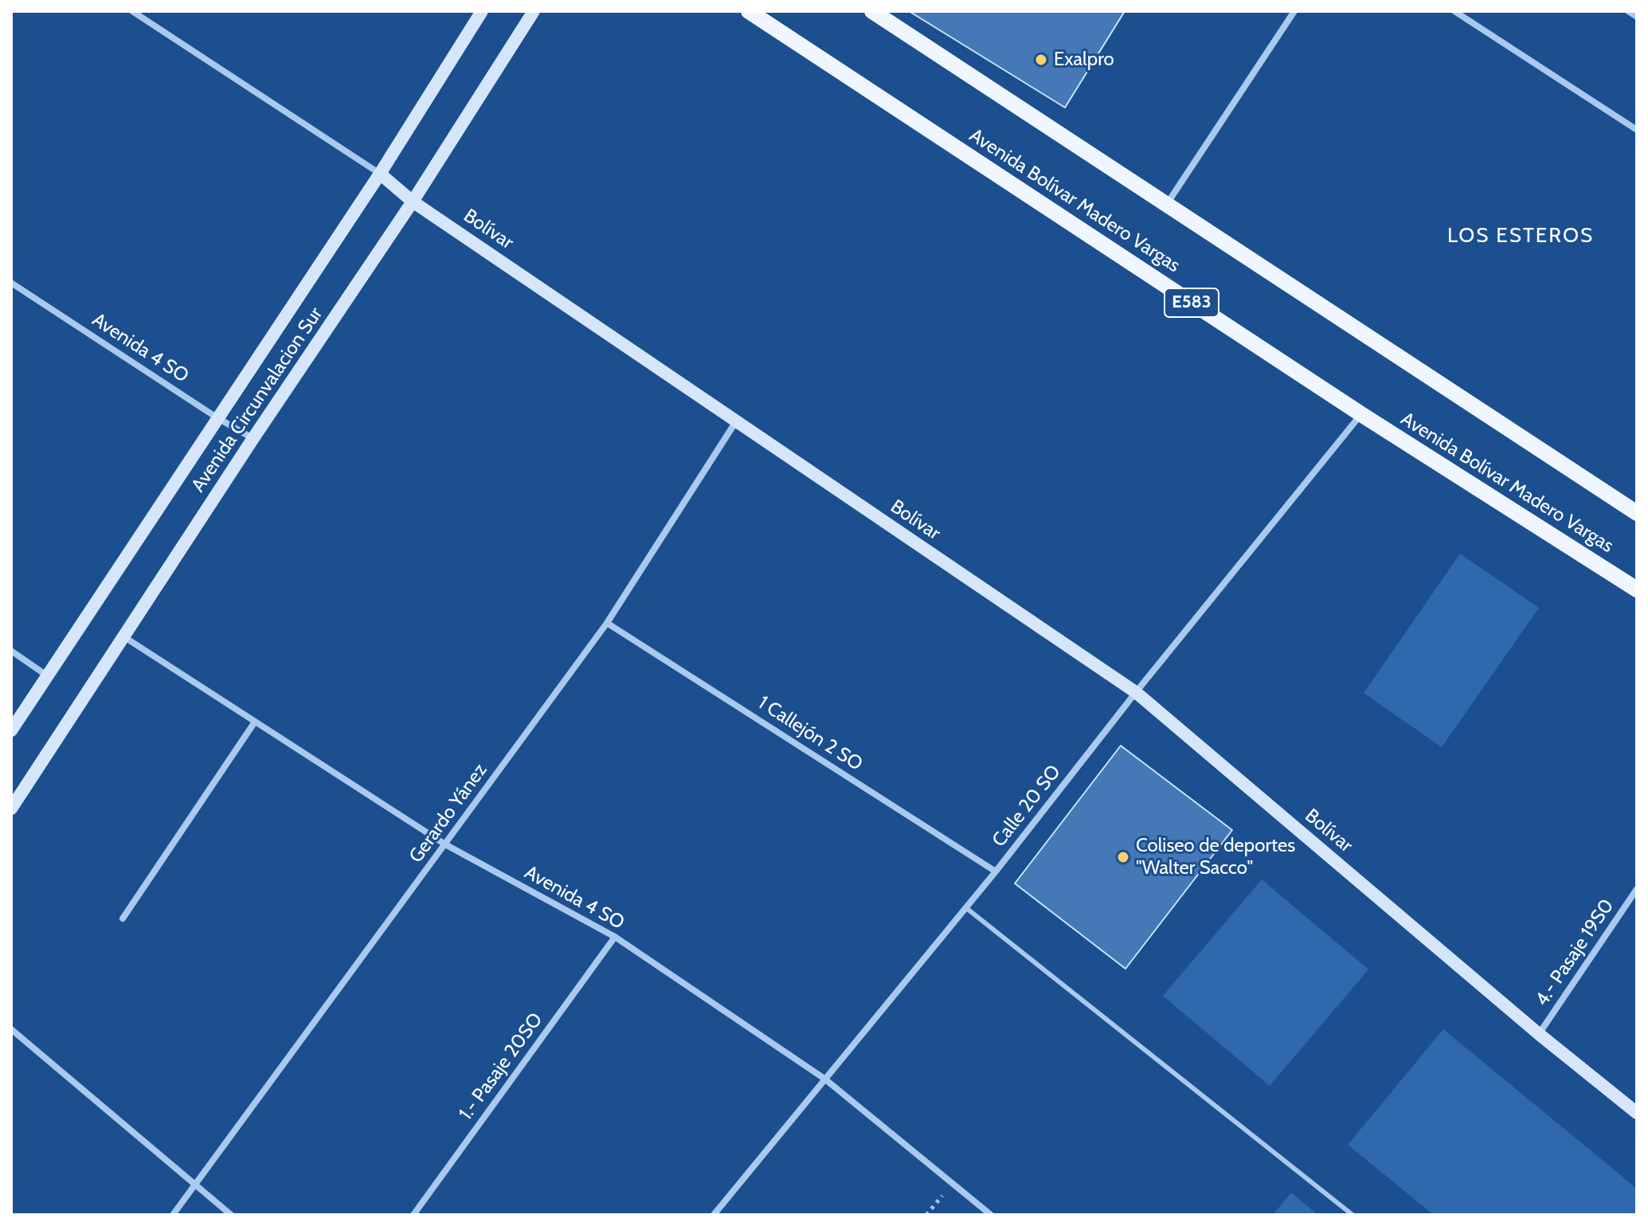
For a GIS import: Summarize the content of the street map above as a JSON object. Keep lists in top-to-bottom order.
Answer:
{
  "streets": {
    "main road": [
      "Avenida Bolívar Madero Vargas",
      "Bolívar",
      "E583",
      "Avenida Circunvalacion Sur"
    ],
    "street": [
      "Avenida 4 SO",
      "1 Callejón 2 SO",
      "Calle 20 SO",
      "Gerardo Yánez",
      "4.- Pasaje 19S0",
      "1.- Pasaje 20SO"
    ]
  },
  "crossings": [
    ["Avenida Bolívar Madero Vargas", "Calle 20 SO"],
    ["Bolívar", "Avenida Circunvalacion Sur"],
    ["Bolívar", "Calle 20 SO"],
    ["Bolívar", "Gerardo Yánez"],
    ["Bolívar", "4.- Pasaje 19S0"],
    ["Avenida 4 SO", "Avenida Circunvalacion Sur"],
    ["Avenida 4 SO", "Calle 20 SO"],
    ["Avenida 4 SO", "Gerardo Yánez"],
    ["Avenida 4 SO", "1.- Pasaje 20SO"],
    ["1 Callejón 2 SO", "Calle 20 SO"],
    ["1 Callejón 2 SO", "Gerardo Yánez"]
  ],
  "districts": ["LOS ESTEROS"],
  "places": ["Exalpro", "Coliseo de deportes \"Walter Sacco\""]
}
